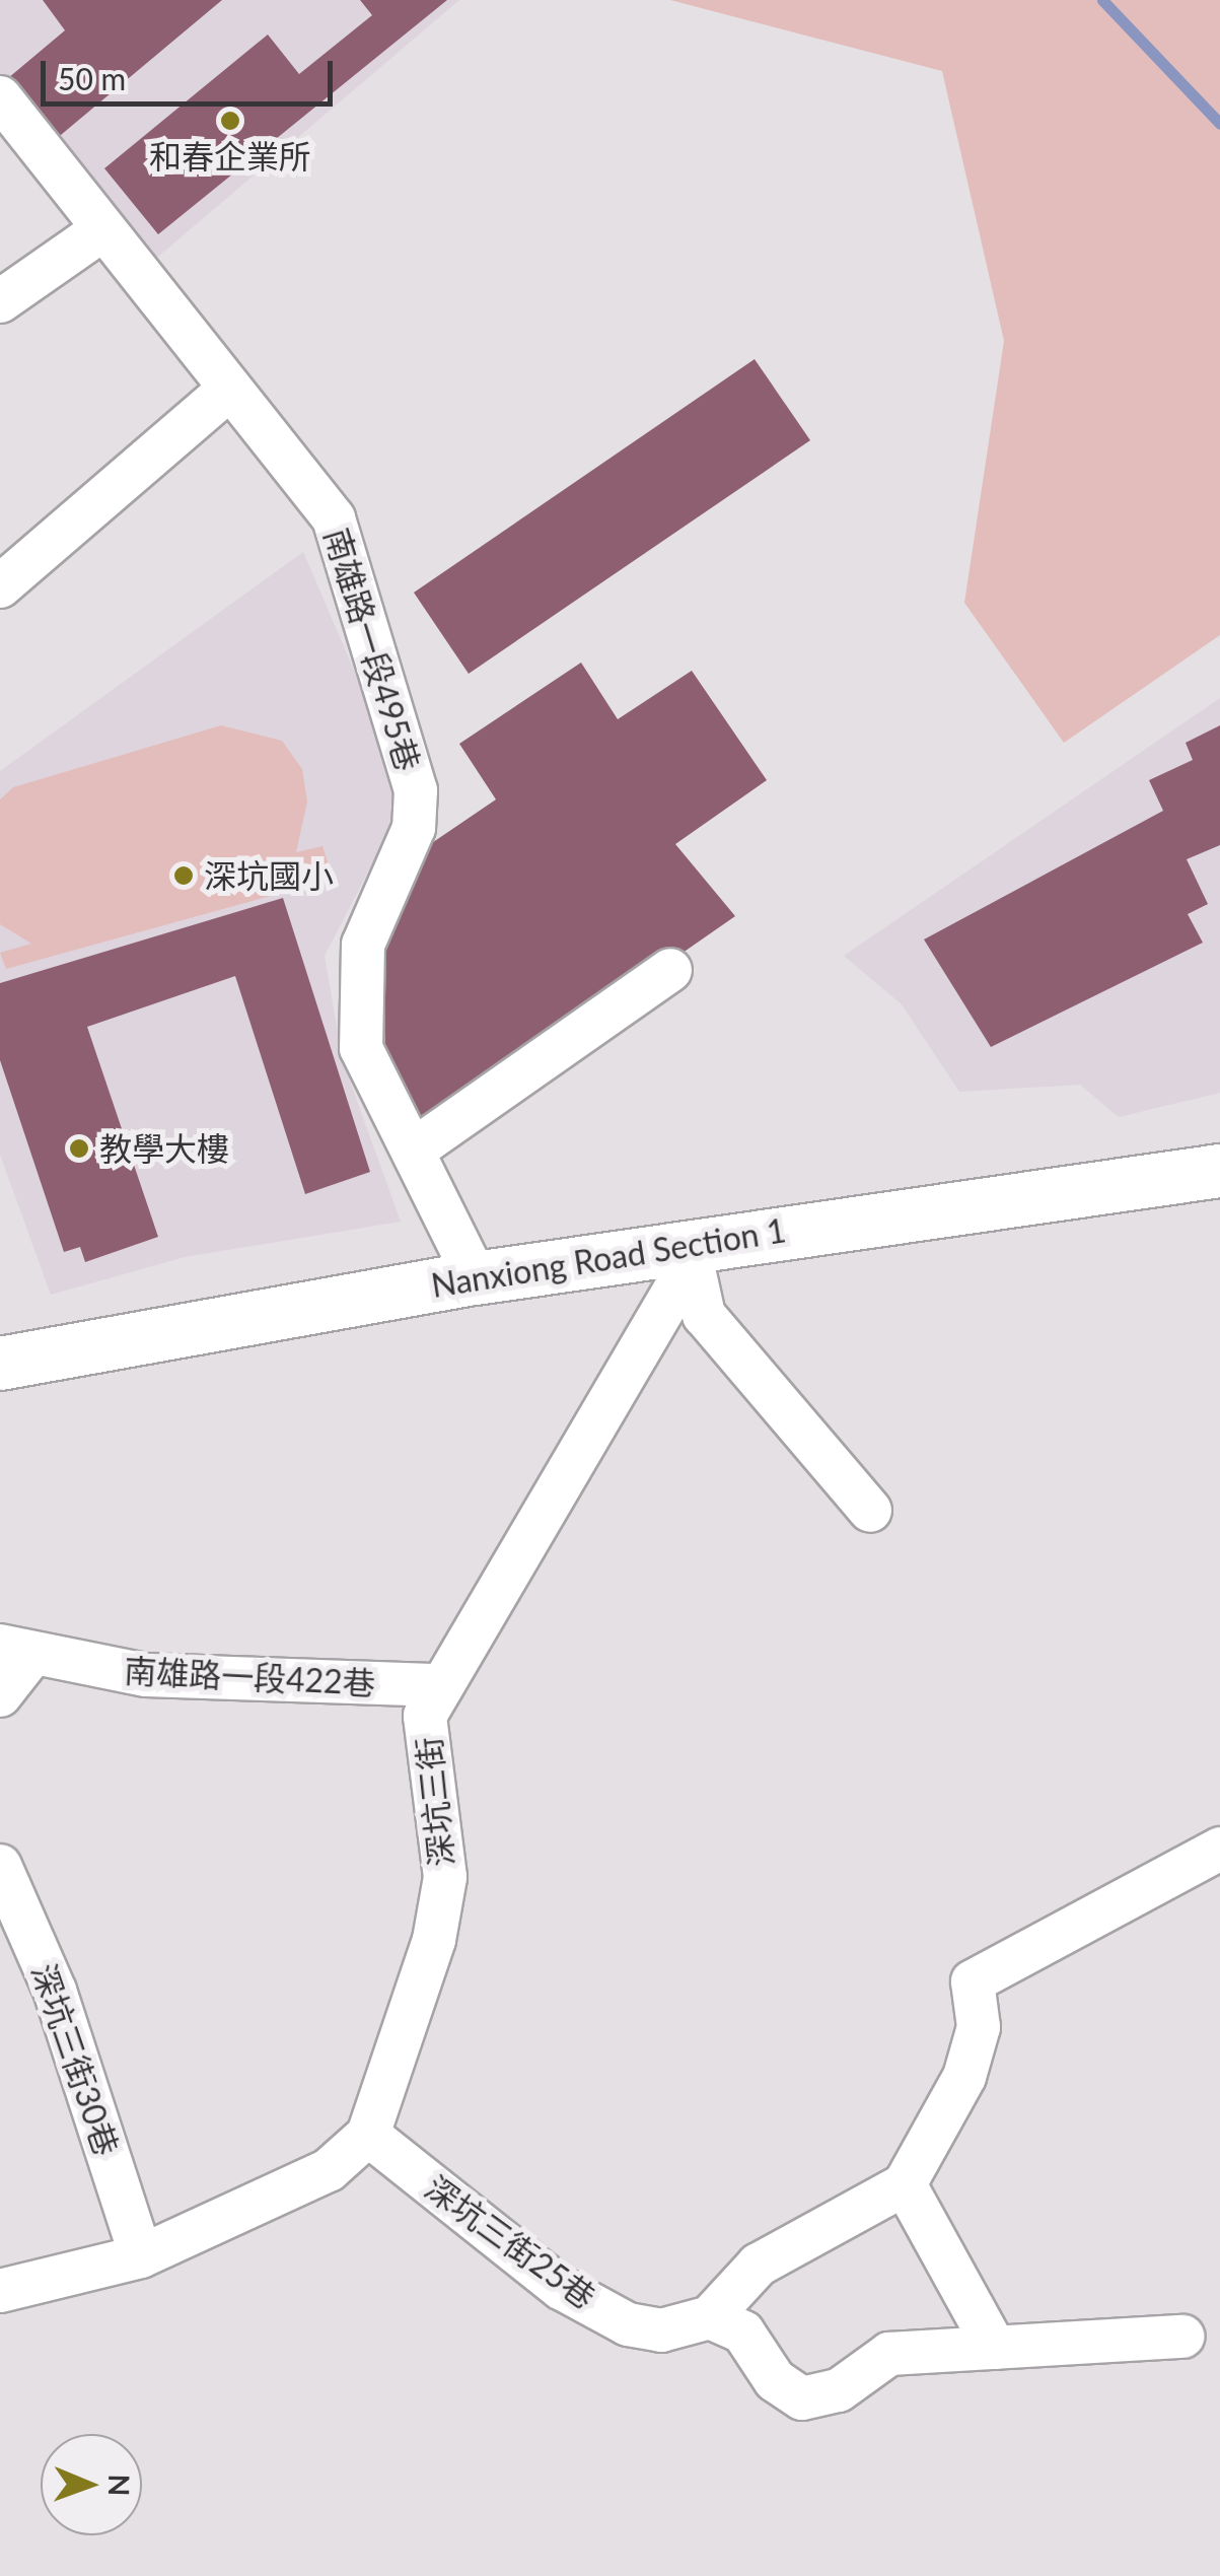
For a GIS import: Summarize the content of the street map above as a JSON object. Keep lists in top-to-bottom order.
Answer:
{
  "streets": {
    "main road": ["Nanxiong Road Section 1"],
    "street": [
      "南雄路一段495巷",
      "南雄路一段422巷",
      "深坑三街",
      "深坑三街30巷",
      "深坑三街25巷"
    ]
  },
  "crossings": [
    ["南雄路一段495巷", "Nanxiong Road Section 1"],
    ["Nanxiong Road Section 1", "深坑三街"],
    ["南雄路一段422巷", "深坑三街"],
    ["深坑三街", "深坑三街25巷"]
  ],
  "places": ["和春企業所", "深坑國小", "教學大樓"],
  "scale_bar": "50 m",
  "north": "right"
}
